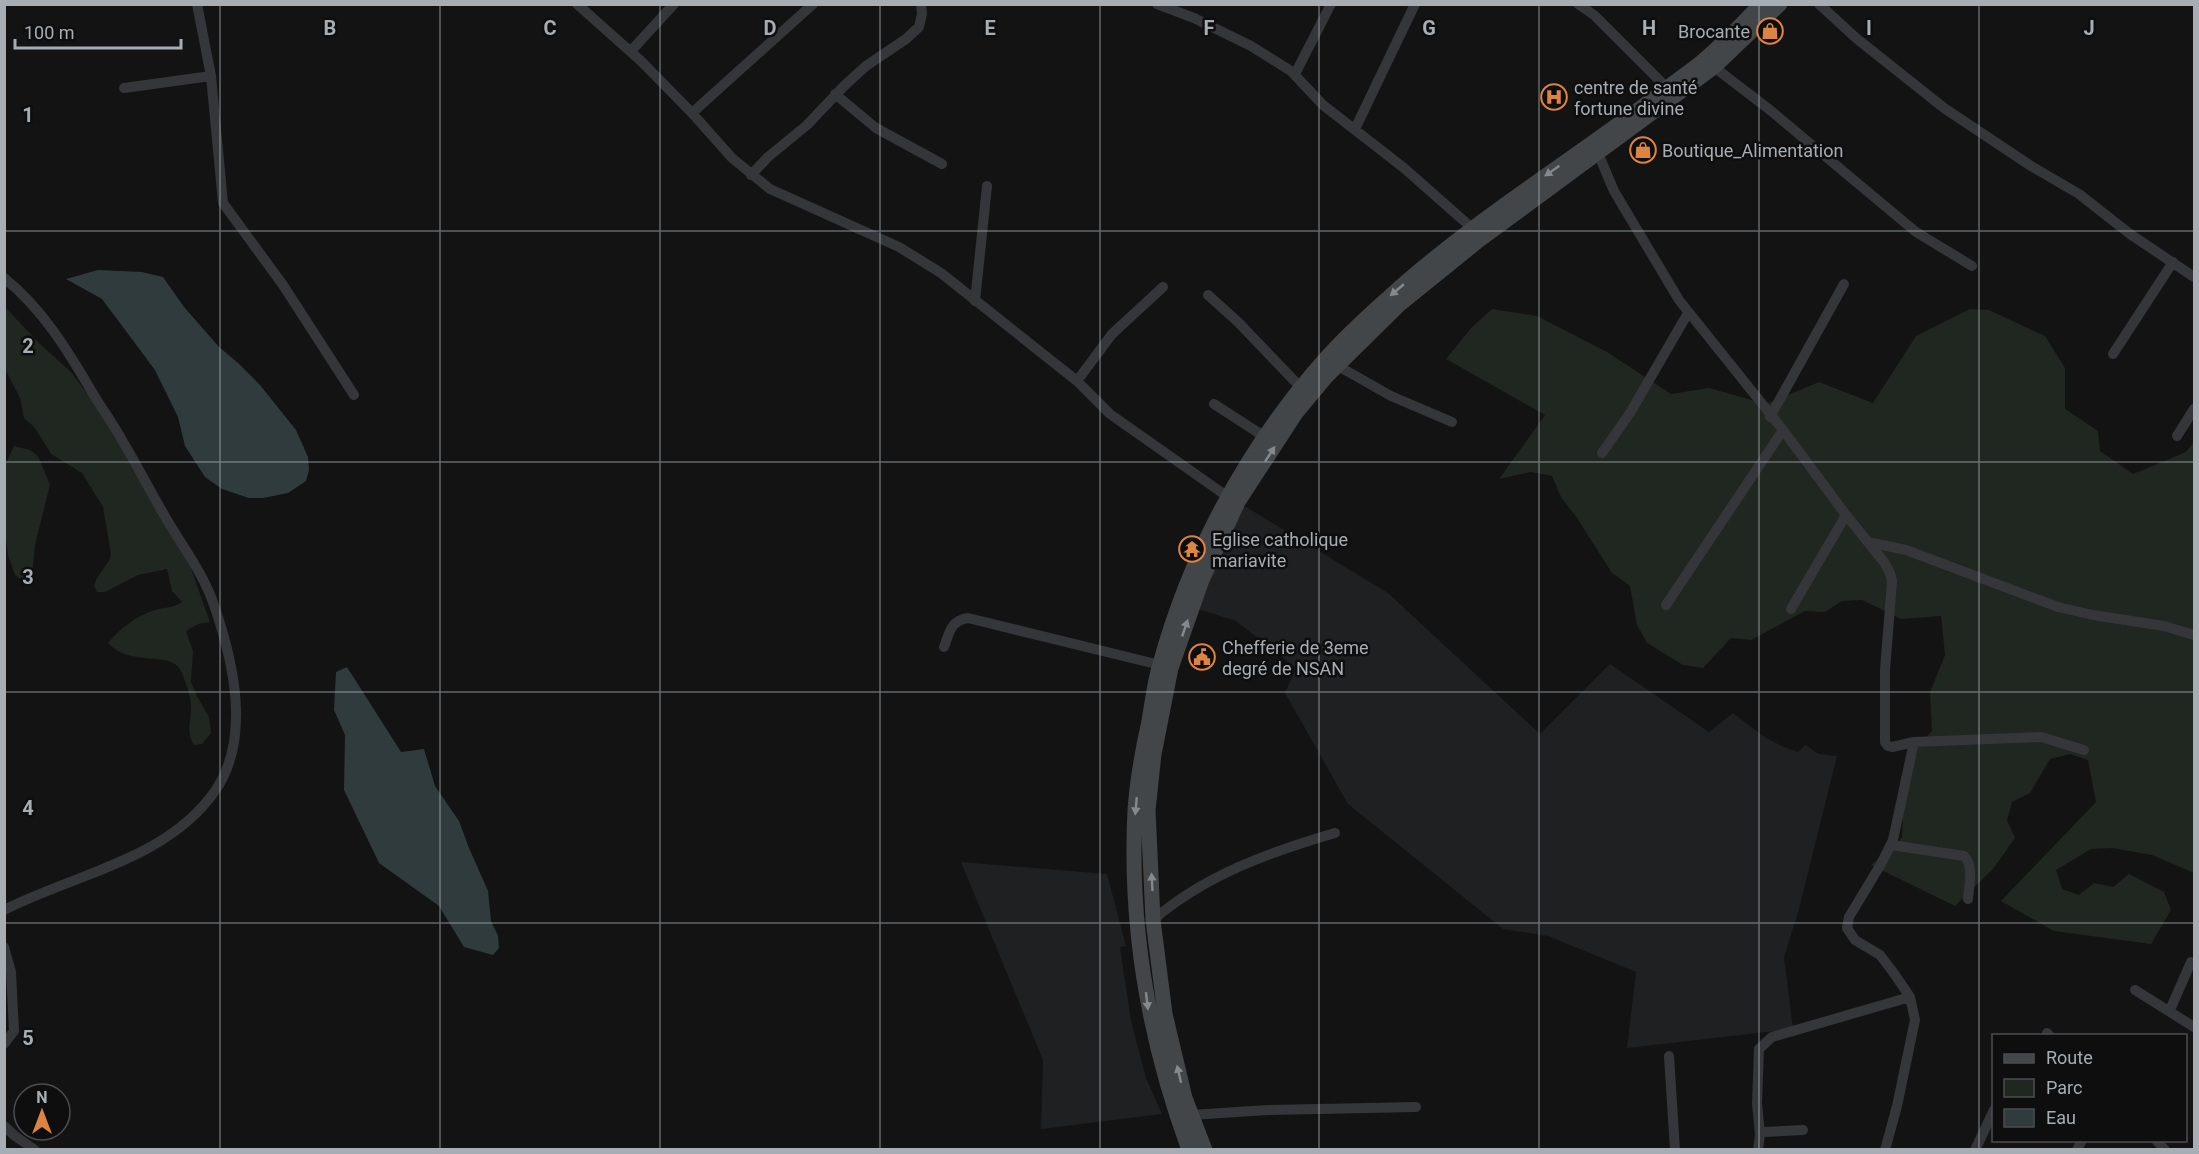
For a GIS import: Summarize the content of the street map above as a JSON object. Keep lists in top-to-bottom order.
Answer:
{
  "places": {
    "shop": ["Brocante", "Boutique_Alimentation"],
    "hospital": ["centre de santé fortune divine"],
    "temple": ["Eglise catholique mariavite"],
    "public building": ["Chefferie de 3eme degré de NSAN"]
  },
  "legend": ["Route", "Parc", "Eau"],
  "scale_bar": "100 m",
  "north": "top",
  "grid": {
    "columns": [
      "B",
      "C",
      "D",
      "E",
      "F",
      "G",
      "H",
      "I",
      "J"
    ],
    "rows": [
      "1",
      "2",
      "3",
      "4",
      "5"
    ]
  }
}
